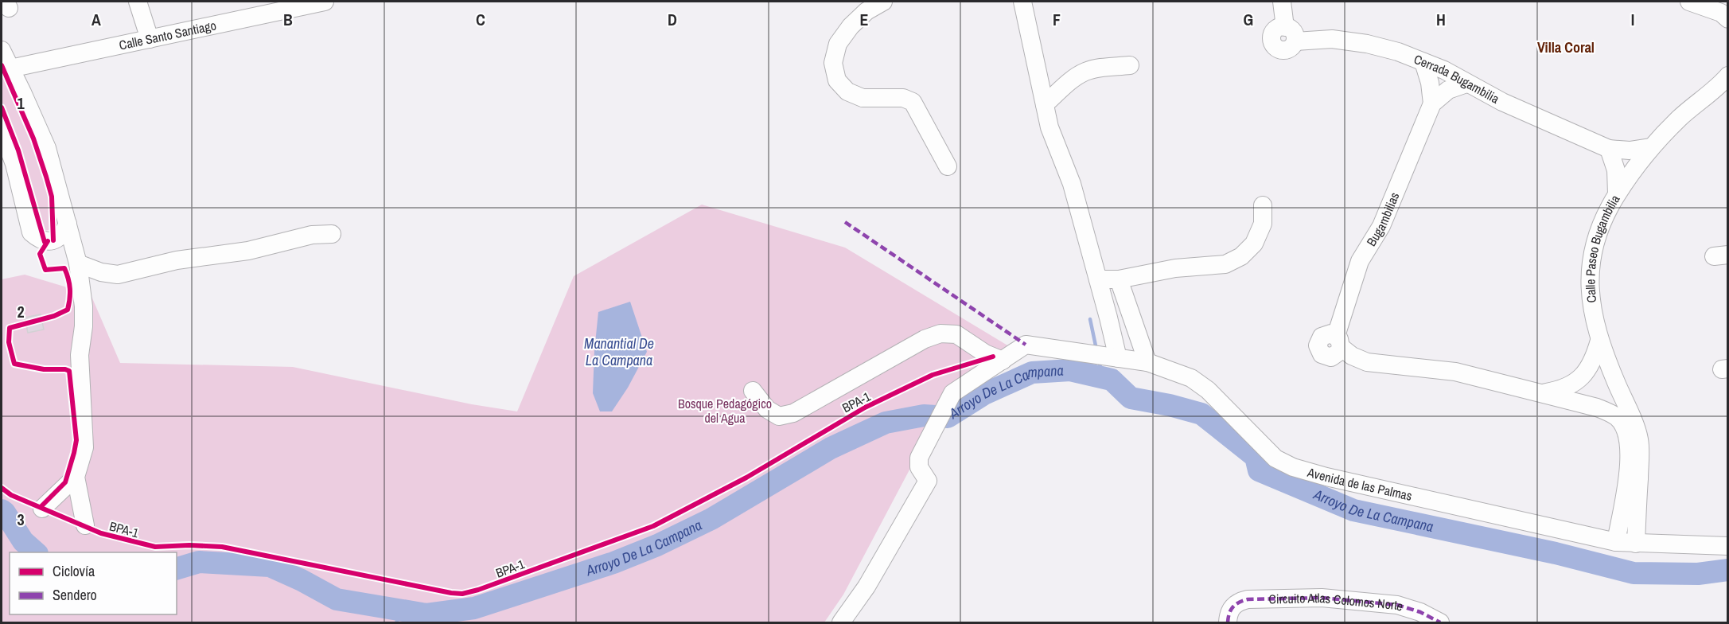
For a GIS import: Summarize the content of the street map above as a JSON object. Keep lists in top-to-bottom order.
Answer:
{
  "streets": {
    "street": [
      "Calle Santo Santiago",
      "Cerrada Bugambilia",
      "Bugambilias",
      "Calle Paseo Bugambilia",
      "Avenida de las Palmas",
      "Circuito Atlas Colomos Norte"
    ],
    "cycle path": ["BPA-1"]
  },
  "crossings": [
    ["Cerrada Bugambilia", "Bugambilias"],
    ["Cerrada Bugambilia", "Calle Paseo Bugambilia"],
    ["Calle Paseo Bugambilia", "Avenida de las Palmas"]
  ],
  "districts": ["Villa Coral"],
  "water": ["Manantial De La Campana", "Arroyo De La Campana"],
  "parks": ["Bosque Pedagógico del Agua"],
  "legend": ["Ciclovía", "Sendero"],
  "grid": {
    "columns": [
      "A",
      "B",
      "C",
      "D",
      "E",
      "F",
      "G",
      "H",
      "I"
    ],
    "rows": ["1", "2", "3"]
  }
}
